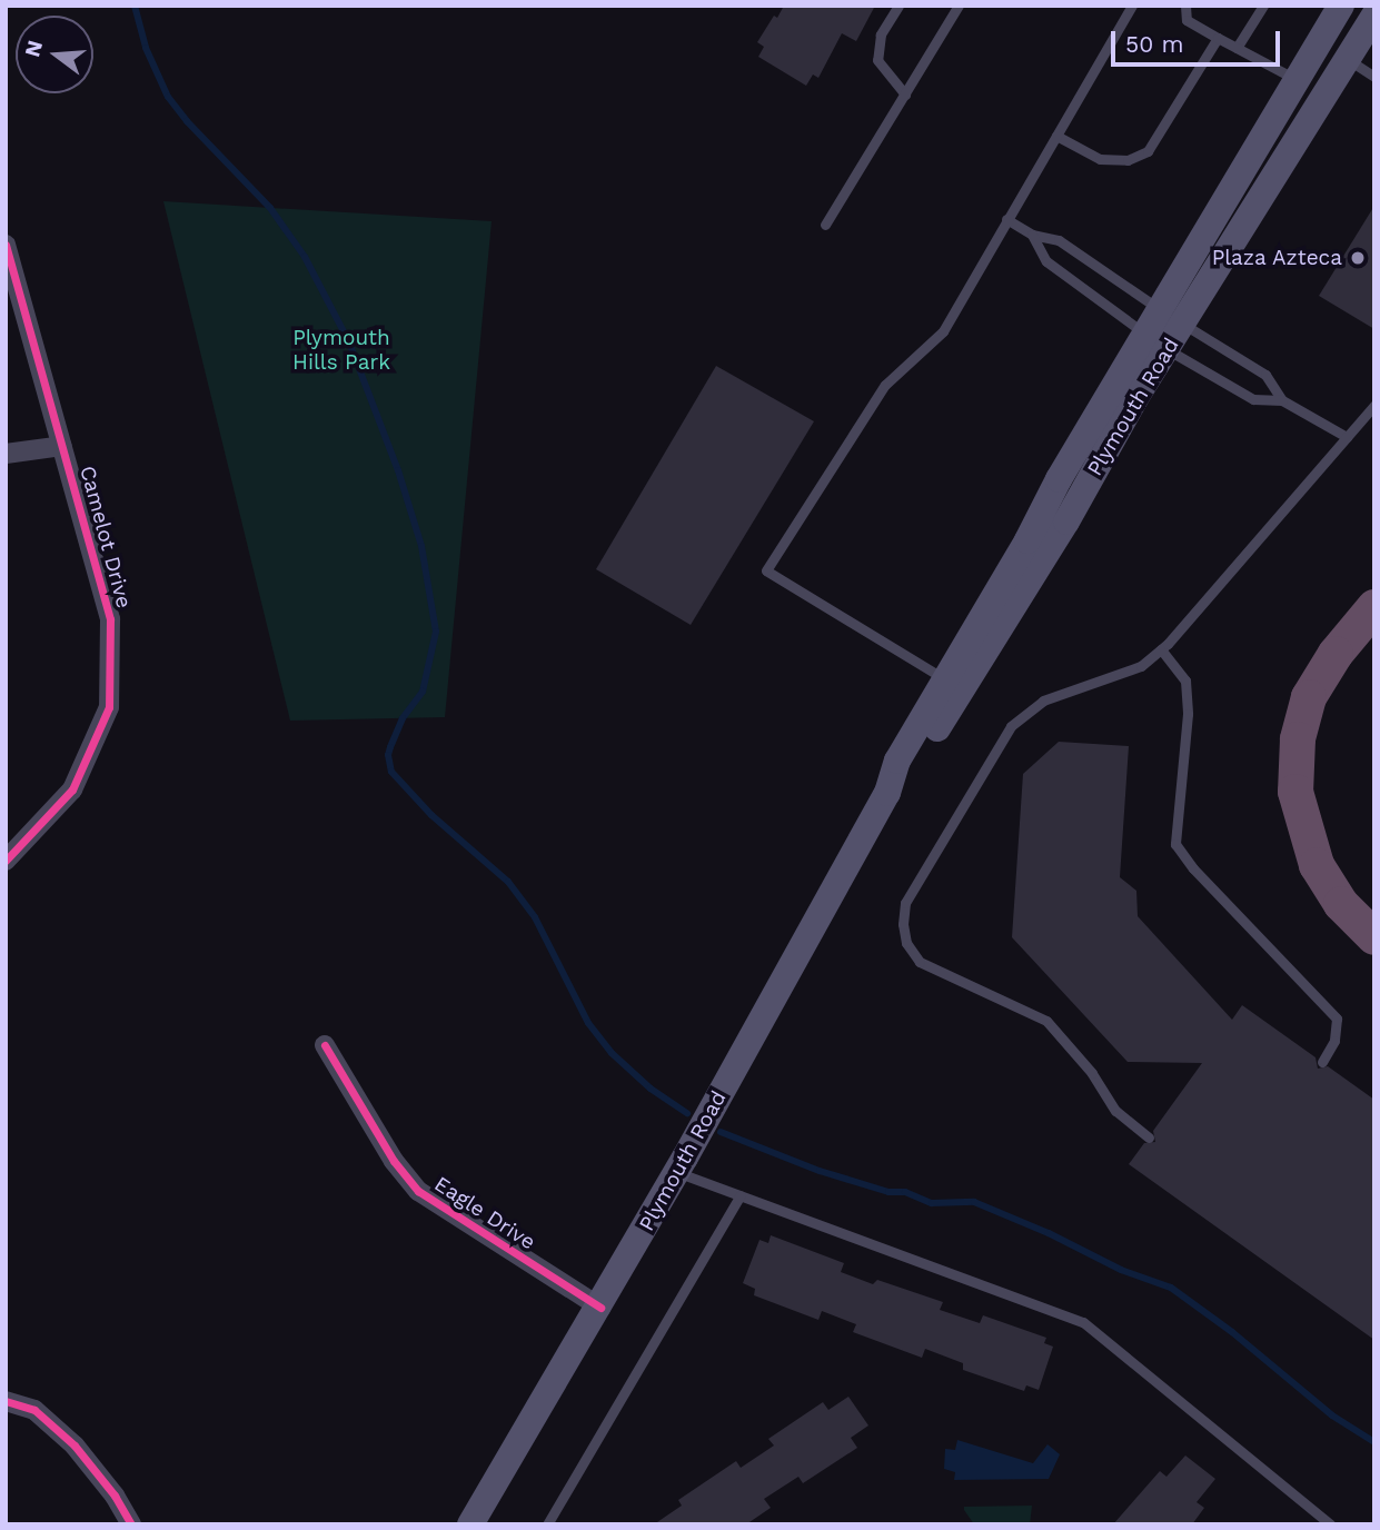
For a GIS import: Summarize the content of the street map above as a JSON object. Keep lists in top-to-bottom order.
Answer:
{
  "streets": {
    "main road": ["Plymouth Road"],
    "street": ["Camelot Drive", "Eagle Drive"]
  },
  "crossings": [
    ["Plymouth Road", "Eagle Drive"]
  ],
  "parks": ["Plymouth Hills Park"],
  "places": ["Plaza Azteca"],
  "scale_bar": "50 m",
  "north": "left"
}
